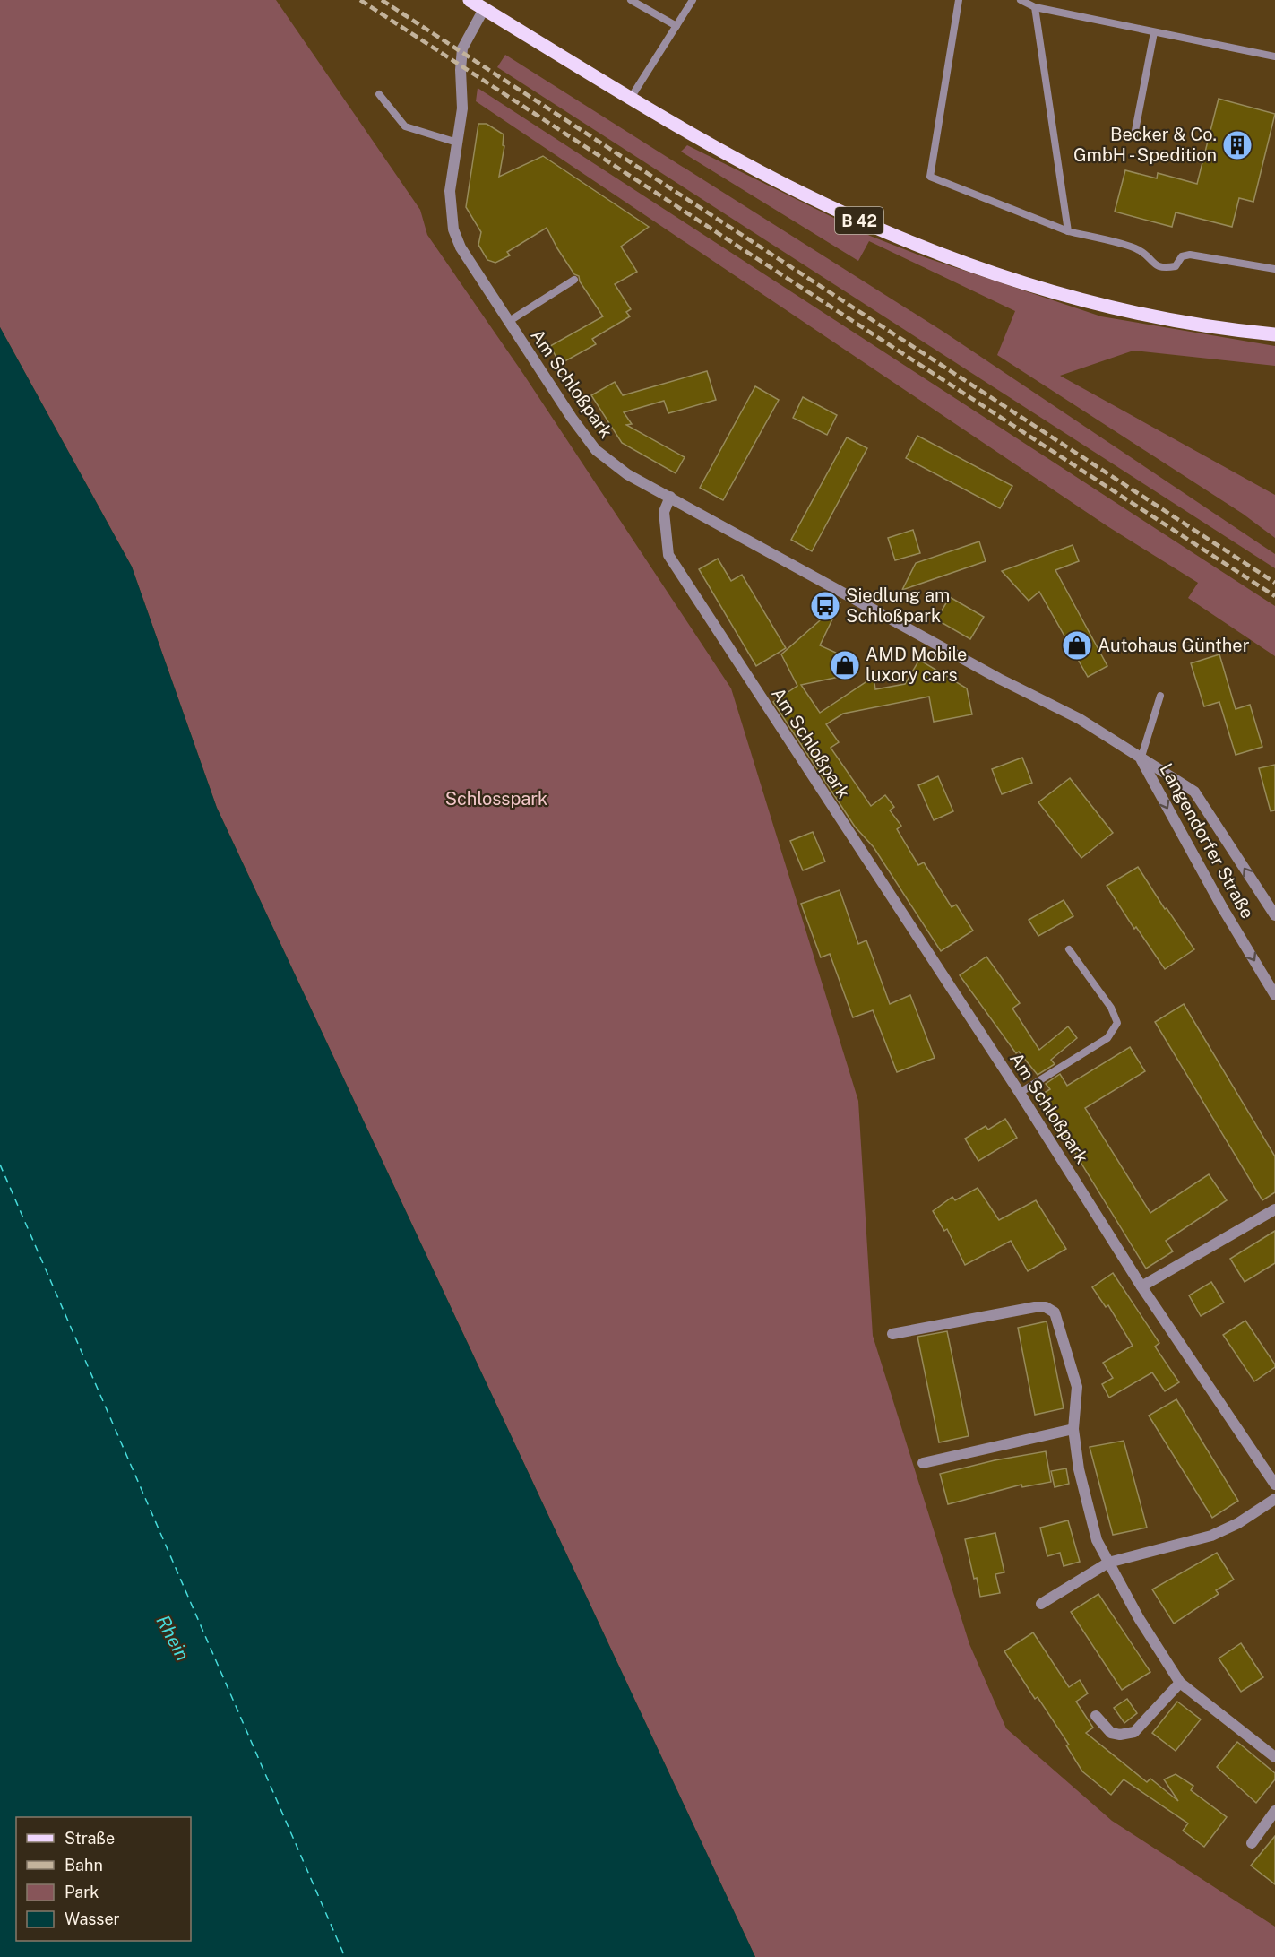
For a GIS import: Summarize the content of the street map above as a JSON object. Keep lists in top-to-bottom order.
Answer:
{
  "streets": {
    "main road": ["B 42"],
    "street": ["Am Schloßpark", "Langendorfer Straße"]
  },
  "crossings": [
    ["B 42", "Am Schloßpark"],
    ["Am Schloßpark", "Langendorfer Straße"]
  ],
  "water": ["Rhein"],
  "parks": ["Schlosspark"],
  "places": {
    "building": ["Becker & Co. GmbH - Spedition"],
    "bus stop": ["Siedlung am Schloßpark"],
    "shop": ["Autohaus Günther", "AMD Mobile luxory cars"]
  },
  "legend": [
    "Straße",
    "Bahn",
    "Park",
    "Wasser"
  ]
}
